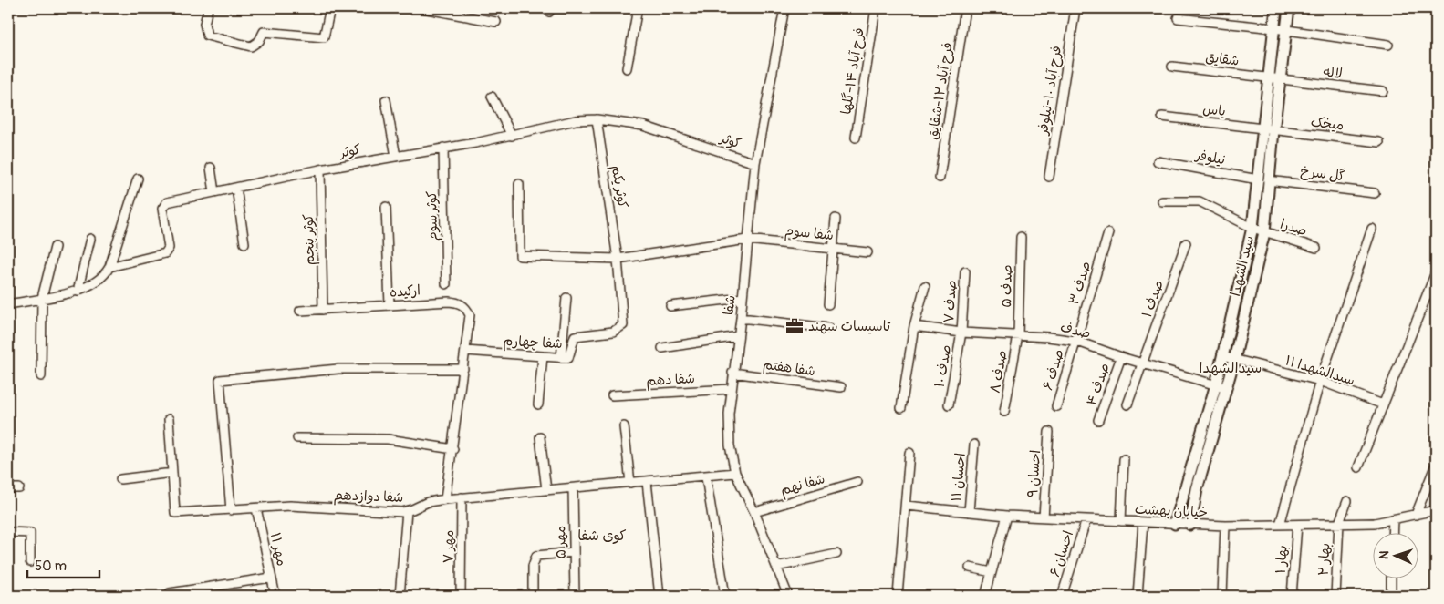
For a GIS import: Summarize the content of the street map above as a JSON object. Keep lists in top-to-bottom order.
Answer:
{
  "streets": {
    "street": [
      "شقایق",
      "فرح آباد ۱۴-گلها",
      "لاله",
      "فرح آباد ۱۰-نیلوفر",
      "فرح آباد ۱۲-شقایق",
      "یاس",
      "میخک",
      "کوثر",
      "نیلوفر",
      "گل سرخ",
      "کوثر یکم",
      "کوثر سوم",
      "صدرا",
      "شفا سوم",
      "کوثر پنجم",
      "سید الشهدا",
      "صدف ۳",
      "صدف ۵",
      "ارکیده",
      "صدف ۱",
      "صدف ۷",
      "شفا",
      "صدف",
      "شفا چهارم",
      "صدف ۱۰",
      "شفا هفتم",
      "صدف ۶",
      "سیدالشهدا ۱۱",
      "صدف ۸",
      "شفا دهم",
      "صدف ۴",
      "احسان ۹",
      "احسان ۱۱",
      "شفا نهم",
      "شفا دوازدهم",
      "خیابان بهشت",
      "مهر ۵",
      "مهر ۷",
      "مهر ۱۱",
      "احسان ۶",
      "بهار ۱",
      "بهار ۲"
    ]
  },
  "crossings": [
    ["شقایق", "لاله"],
    ["شقایق", "سید الشهدا"],
    ["لاله", "سید الشهدا"],
    ["یاس", "میخک"],
    ["یاس", "سید الشهدا"],
    ["میخک", "سید الشهدا"],
    ["کوثر", "کوثر یکم"],
    ["کوثر", "کوثر سوم"],
    ["کوثر", "کوثر پنجم"],
    ["کوثر", "شفا"],
    ["نیلوفر", "گل سرخ"],
    ["نیلوفر", "سید الشهدا"],
    ["گل سرخ", "سید الشهدا"],
    ["کوثر یکم", "شفا چهارم"],
    ["صدرا", "سید الشهدا"],
    ["شفا سوم", "شفا"],
    ["کوثر پنجم", "ارکیده"],
    ["سید الشهدا", "صدف"],
    ["سید الشهدا", "سیدالشهدا ۱۱"],
    ["سید الشهدا", "خیابان بهشت"],
    ["صدف ۳", "صدف"],
    ["صدف ۳", "صدف ۶"],
    ["صدف ۵", "صدف"],
    ["صدف ۵", "صدف ۸"],
    ["ارکیده", "شفا چهارم"],
    ["صدف ۱", "صدف"],
    ["صدف ۷", "صدف"],
    ["صدف ۷", "صدف ۱۰"],
    ["شفا", "شفا هفتم"],
    ["شفا", "شفا دهم"],
    ["شفا", "شفا نهم"],
    ["شفا", "شفا دوازدهم"],
    ["صدف", "صدف ۱۰"],
    ["صدف", "صدف ۶"],
    ["صدف", "صدف ۸"],
    ["صدف", "صدف ۴"],
    ["احسان ۹", "خیابان بهشت"],
    ["احسان ۱۱", "خیابان بهشت"],
    ["شفا دوازدهم", "مهر ۵"],
    ["شفا دوازدهم", "مهر ۷"],
    ["شفا دوازدهم", "مهر ۱۱"],
    ["خیابان بهشت", "احسان ۶"],
    ["خیابان بهشت", "بهار ۱"],
    ["خیابان بهشت", "بهار ۲"]
  ],
  "districts": ["سیدالشهدا", "کوی شفا"],
  "places": {
    "office": ["تاسیسات سهند"]
  },
  "scale_bar": "50 m",
  "north": "left"
}
